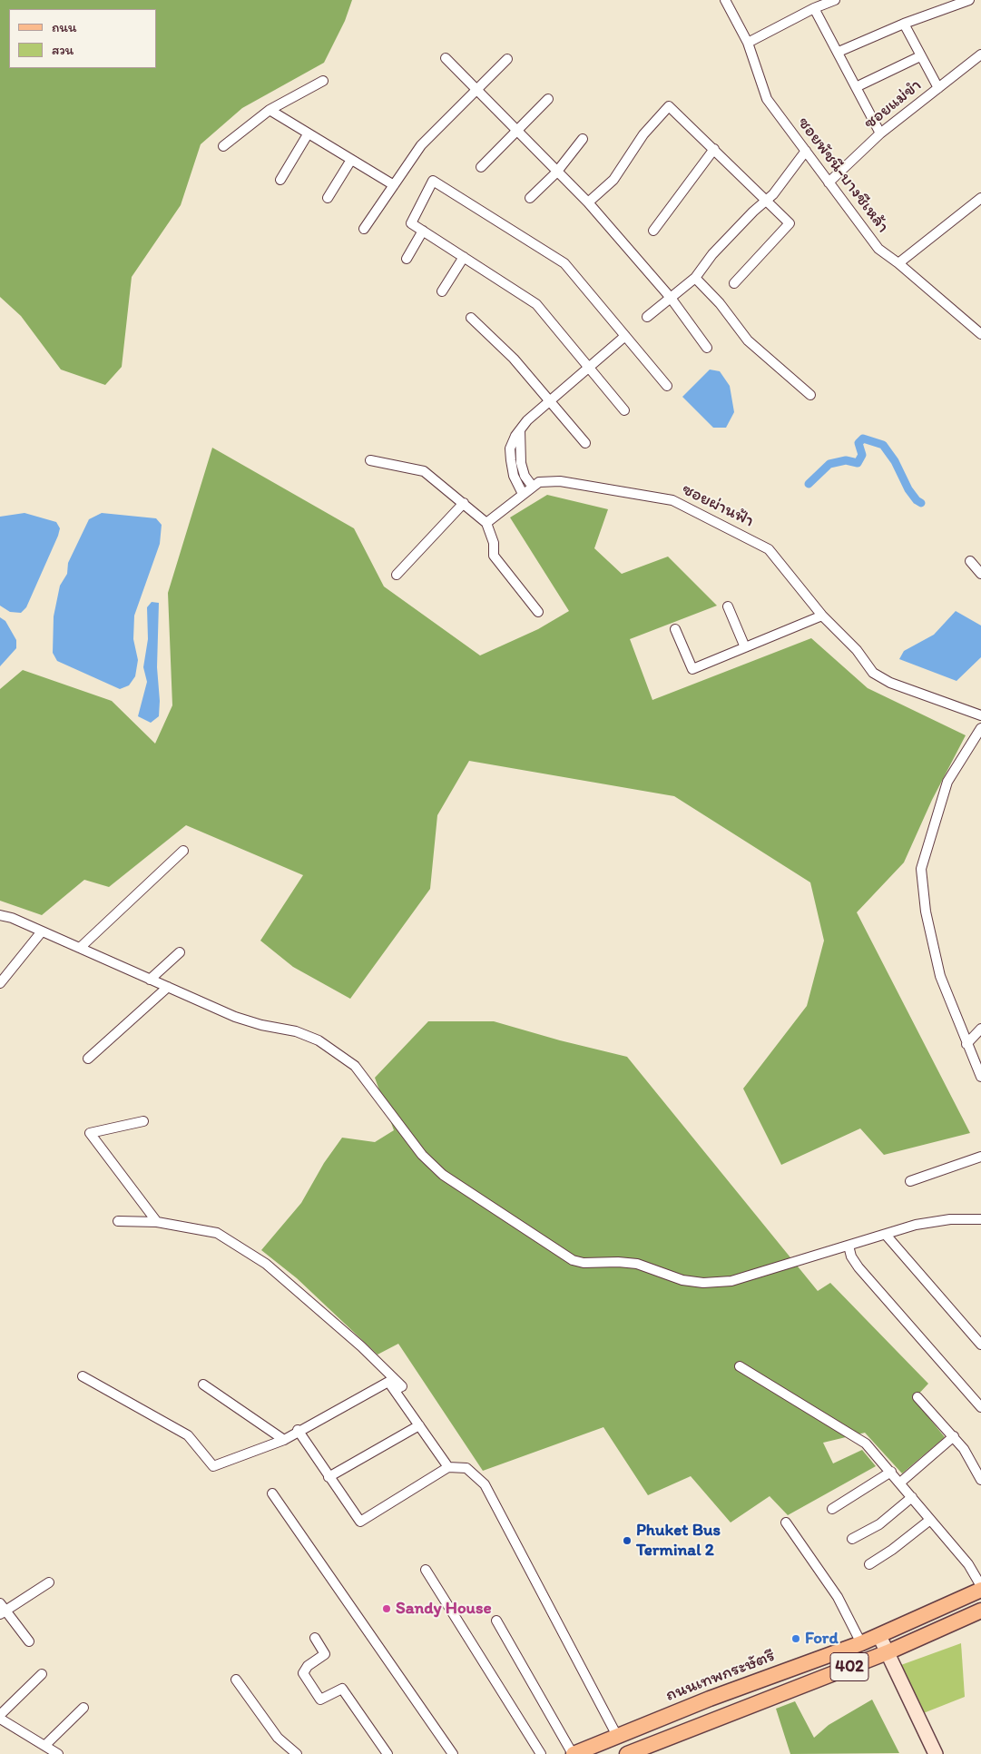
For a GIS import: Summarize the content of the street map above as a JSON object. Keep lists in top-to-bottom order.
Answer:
{
  "streets": {
    "main road": ["402", "ถนนเทพกระษัตรี"],
    "street": ["ซอยแม่ขำ", "ซอยพัชนี-บางชีเหล้า", "ซอยผ่านฟ้า"]
  },
  "crossings": [
    ["ซอยแม่ขำ", "ซอยพัชนี-บางชีเหล้า"]
  ],
  "places": ["Phuket Bus Terminal 2", "Sandy House", "Ford"],
  "legend": ["ถนน", "สวน"]
}
